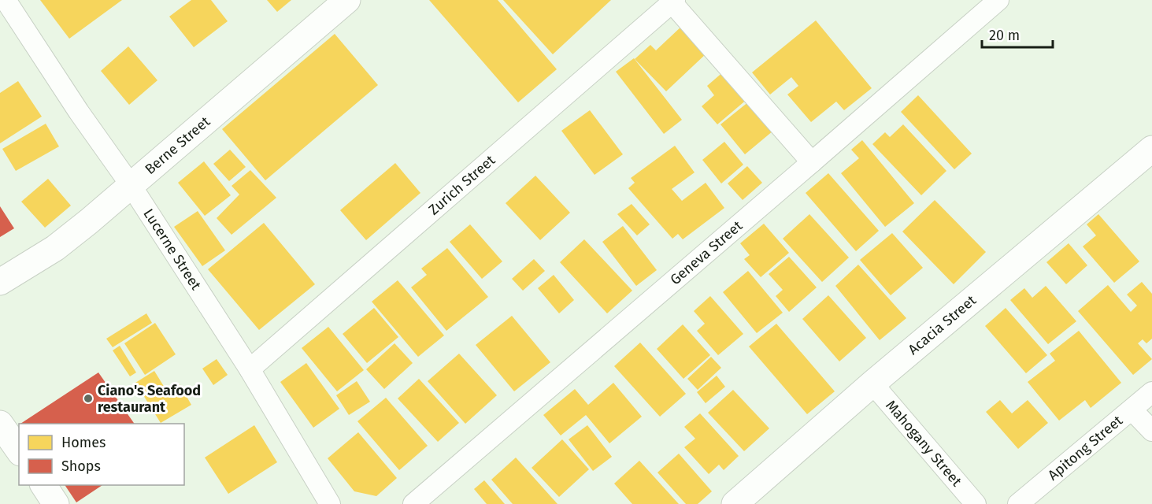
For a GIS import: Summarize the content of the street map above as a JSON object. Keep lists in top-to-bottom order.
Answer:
{
  "streets": {
    "street": [
      "Berne Street",
      "Zurich Street",
      "Lucerne Street",
      "Geneva Street",
      "Acacia Street",
      "Mahogany Street",
      "Apitong Street"
    ]
  },
  "crossings": [
    ["Berne Street", "Lucerne Street"],
    ["Zurich Street", "Lucerne Street"],
    ["Acacia Street", "Mahogany Street"]
  ],
  "places": ["Ciano's Seafood restaurant"],
  "legend": ["Homes", "Shops"],
  "scale_bar": "20 m"
}
